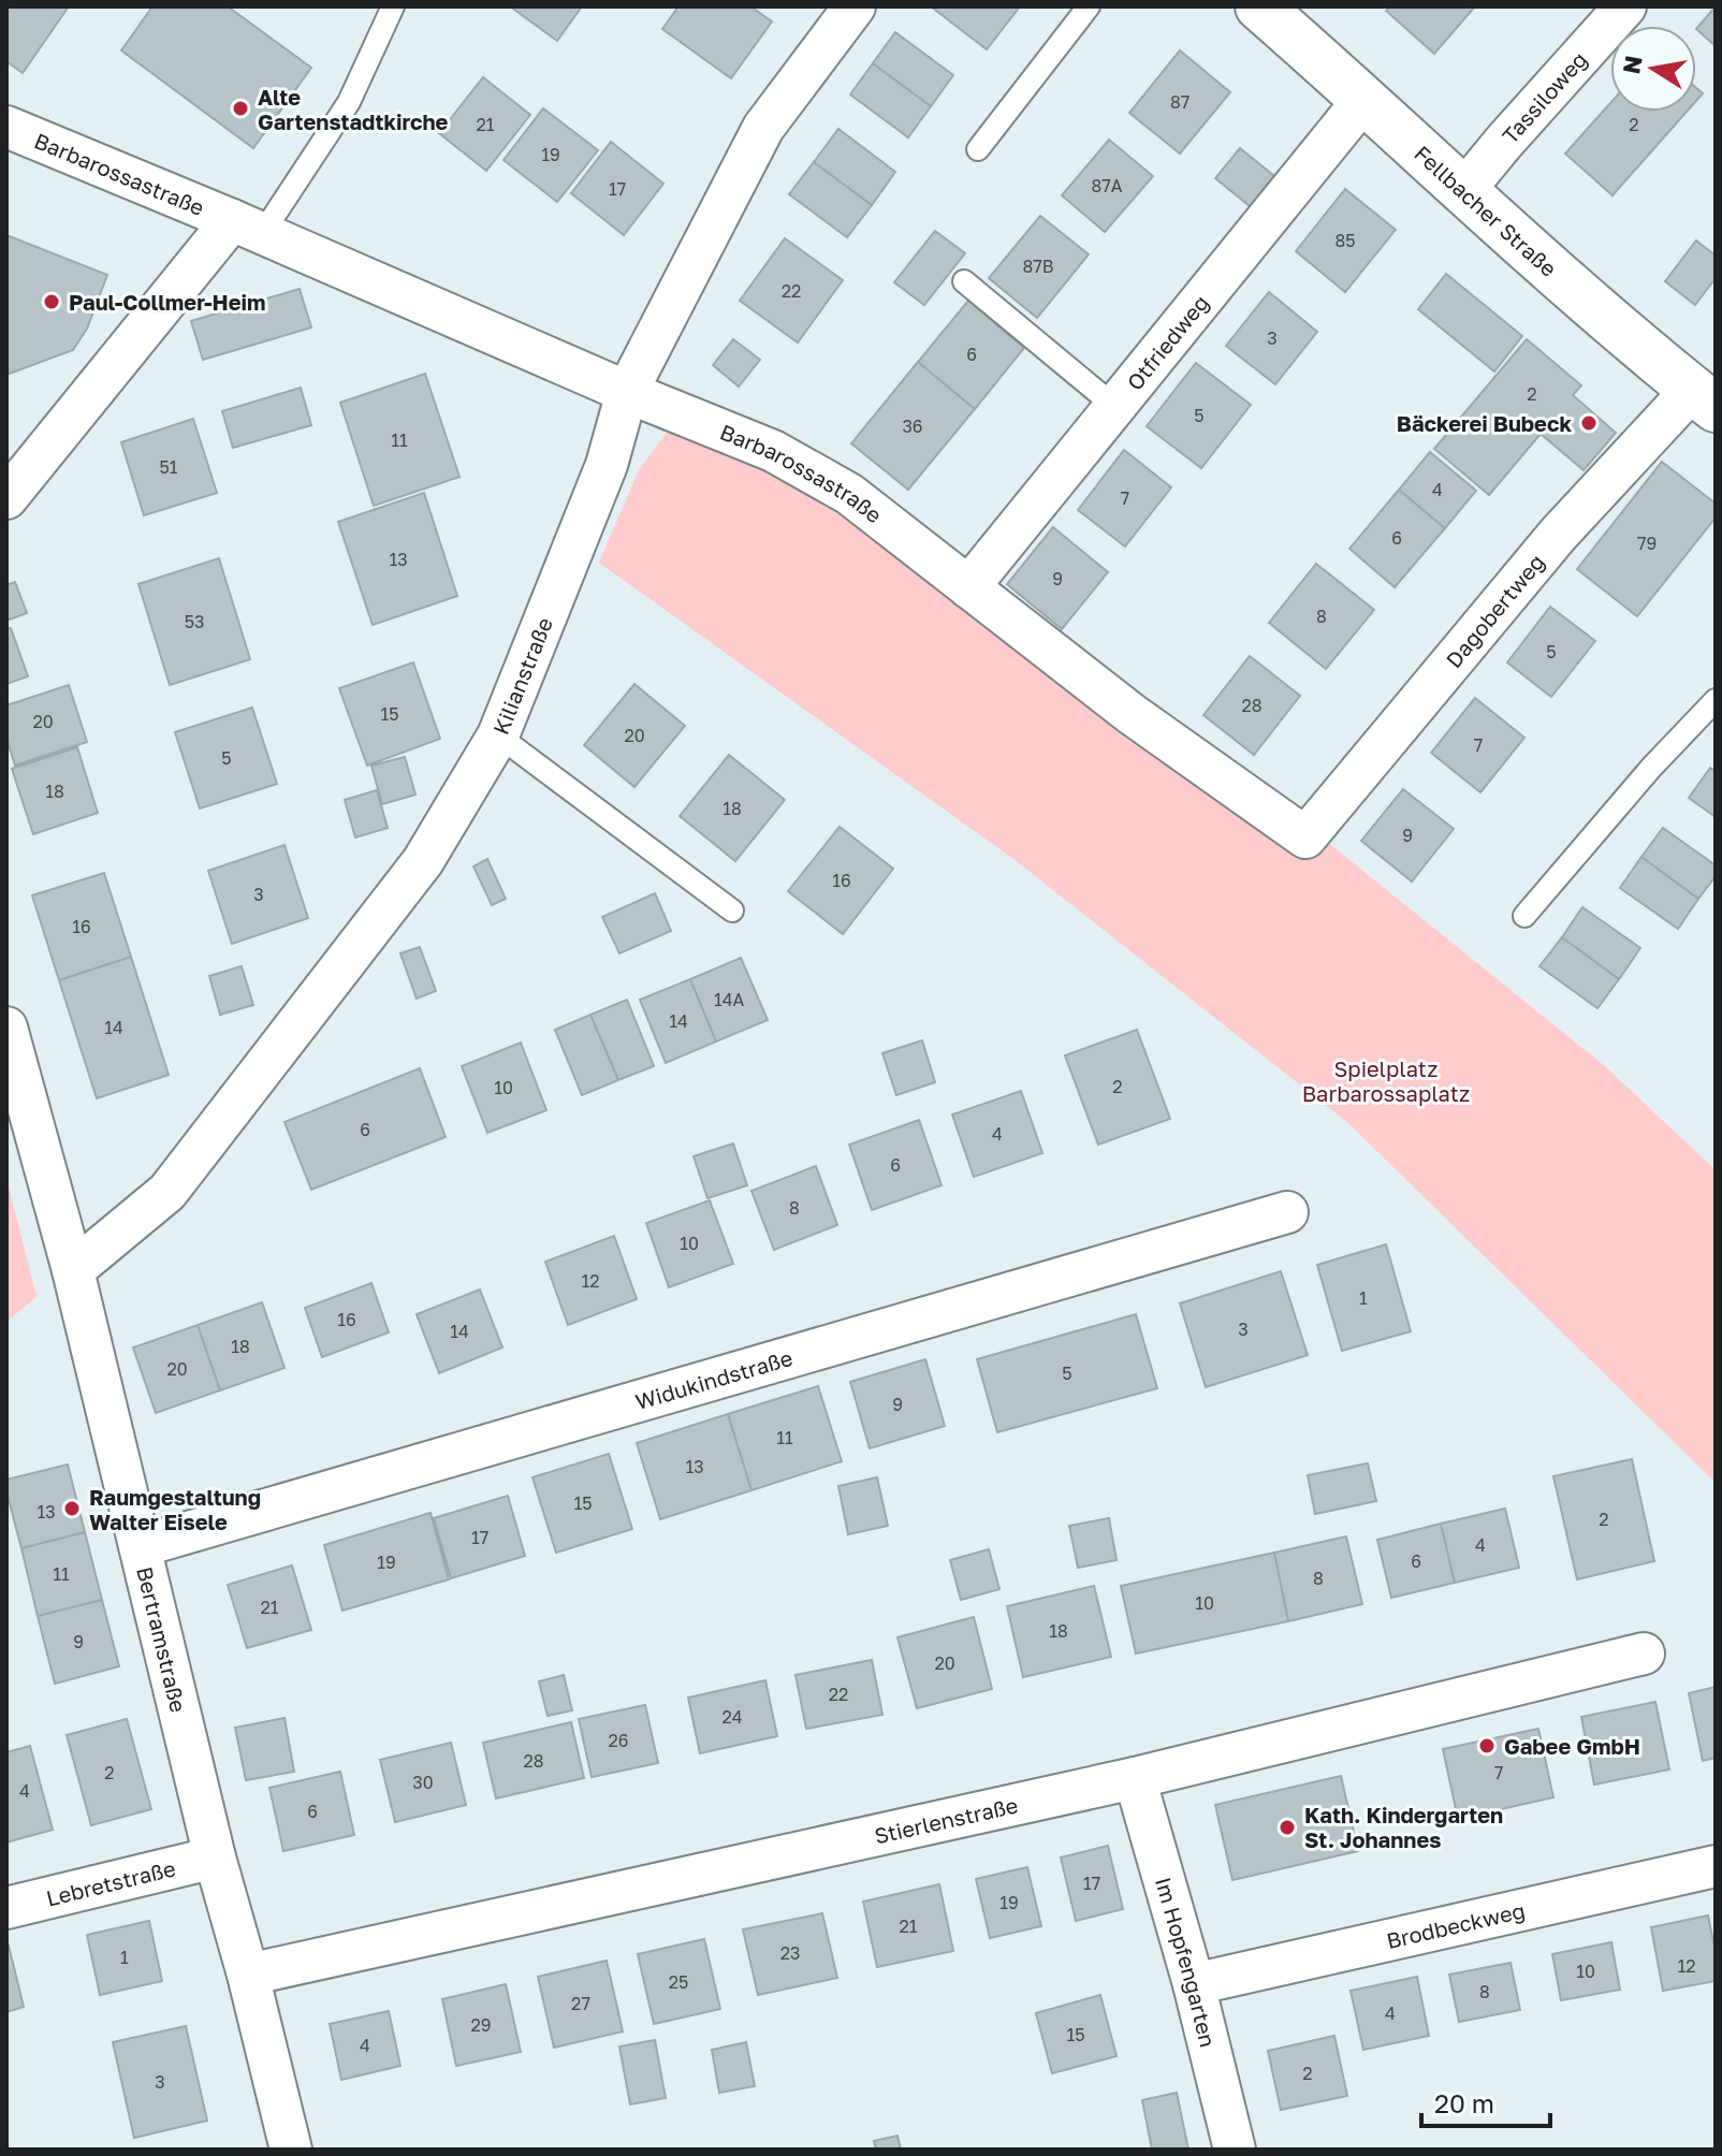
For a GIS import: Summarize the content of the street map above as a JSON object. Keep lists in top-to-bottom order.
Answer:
{
  "streets": {
    "street": [
      "Tassiloweg",
      "Barbarossastraße",
      "Fellbacher Straße",
      "Otfriedweg",
      "Dagobertweg",
      "Kilianstraße",
      "Widukindstraße",
      "Bertramstraße",
      "Stierlenstraße",
      "Lebretstraße",
      "Brodbeckweg",
      "Im Hopfengarten"
    ]
  },
  "crossings": [
    ["Tassiloweg", "Fellbacher Straße"],
    ["Barbarossastraße", "Otfriedweg"],
    ["Barbarossastraße", "Dagobertweg"],
    ["Barbarossastraße", "Kilianstraße"],
    ["Fellbacher Straße", "Otfriedweg"],
    ["Fellbacher Straße", "Dagobertweg"],
    ["Kilianstraße", "Bertramstraße"],
    ["Widukindstraße", "Bertramstraße"],
    ["Bertramstraße", "Stierlenstraße"],
    ["Bertramstraße", "Lebretstraße"],
    ["Stierlenstraße", "Im Hopfengarten"],
    ["Brodbeckweg", "Im Hopfengarten"]
  ],
  "parks": ["Spielplatz Barbarossaplatz"],
  "places": [
    "Alte Gartenstadtkirche",
    "Paul-Collmer-Heim",
    "Bäckerei Bubeck",
    "Raumgestaltung Walter Eisele",
    "Gabee GmbH",
    "Kath. Kindergarten St. Johannes"
  ],
  "house_numbers": [
    "87",
    "21",
    "2",
    "19",
    "87A",
    "17",
    "85",
    "87B",
    "22",
    "3",
    "6",
    "2",
    "5",
    "36",
    "11",
    "51",
    "4",
    "7",
    "6",
    "79",
    "13",
    "9",
    "8",
    "53",
    "5",
    "28",
    "15",
    "20",
    "20",
    "7",
    "5",
    "18",
    "18",
    "9",
    "16",
    "3",
    "16",
    "14A",
    "14",
    "14",
    "2",
    "10",
    "6",
    "4",
    "6",
    "8",
    "10",
    "12",
    "1",
    "16",
    "3",
    "14",
    "18",
    "20",
    "5",
    "9",
    "11",
    "13",
    "15",
    "13",
    "2",
    "17",
    "4",
    "6",
    "19",
    "11",
    "8",
    "10",
    "21",
    "18",
    "9",
    "20",
    "22",
    "24",
    "26",
    "28",
    "2",
    "7",
    "30",
    "4",
    "6",
    "17",
    "19",
    "21",
    "23",
    "1",
    "12",
    "10",
    "25",
    "8",
    "27",
    "4",
    "29",
    "15",
    "4",
    "2",
    "3"
  ],
  "scale_bar": "20 m",
  "north": "left"
}
